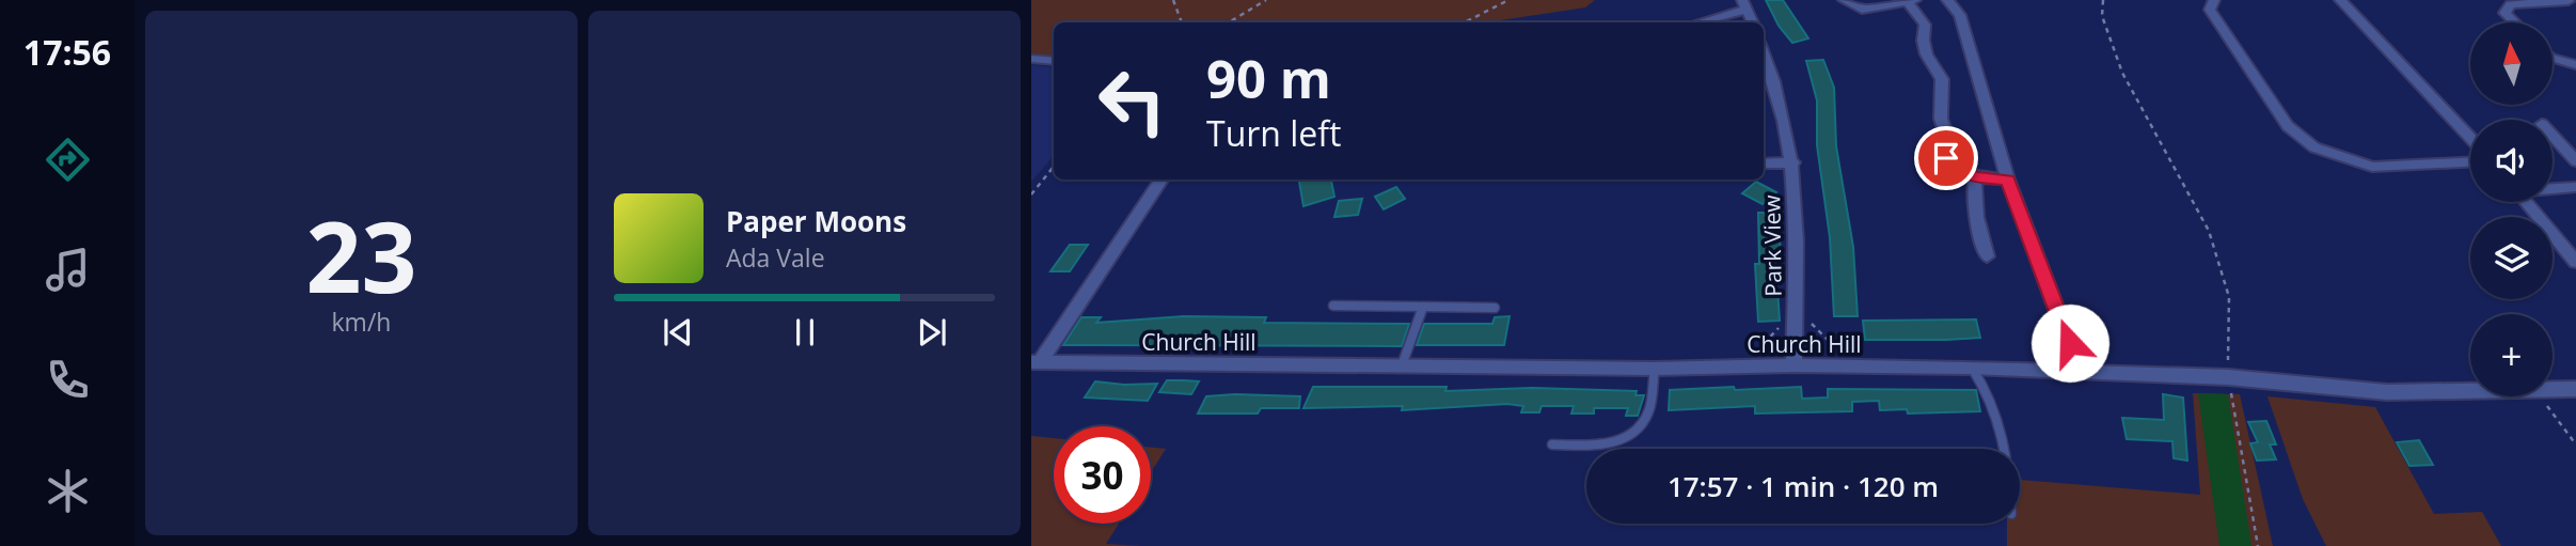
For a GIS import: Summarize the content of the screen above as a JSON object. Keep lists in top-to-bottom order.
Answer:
{
  "streets": {
    "street": ["Park View", "Church Hill"]
  },
  "crossings": [
    ["Park View", "Church Hill"]
  ],
  "north": "top",
  "page": {
    "tabs": "17:56",
    "tile": ["23", "km/h"],
    "map_buttons": "+",
    "turn": ["90 m", "Turn left"],
    "song": ["Paper Moons", "Ada Vale"],
    "limit": "30",
    "trip": "17:57 · 1 min · 120 m"
  }
}
